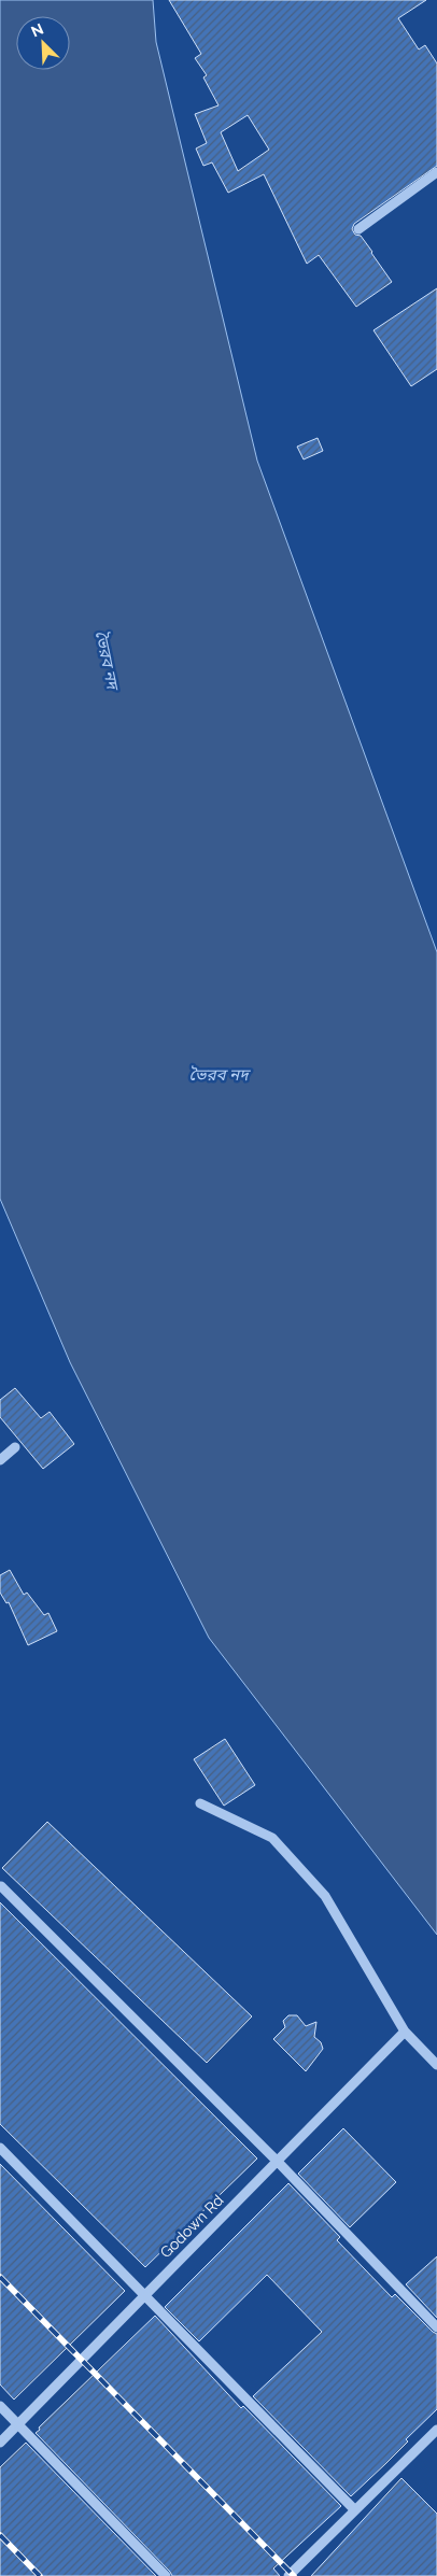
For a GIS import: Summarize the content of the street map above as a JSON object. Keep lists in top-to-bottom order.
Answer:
{
  "streets": {
    "street": ["Godown Rd"]
  },
  "water": ["ভৈরব নদ"],
  "north": "top left"
}
